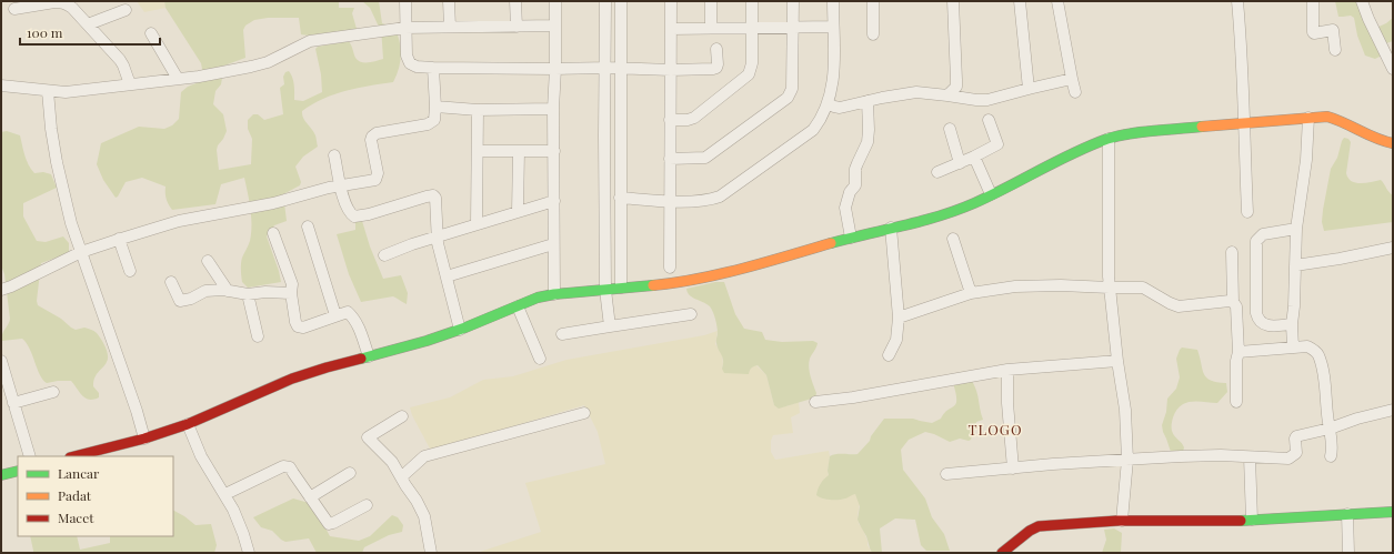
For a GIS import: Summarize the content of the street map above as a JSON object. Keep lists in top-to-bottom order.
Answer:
{
  "districts": ["TLOGO"],
  "legend": ["Lancar", "Padat", "Macet"],
  "scale_bar": "100 m"
}
